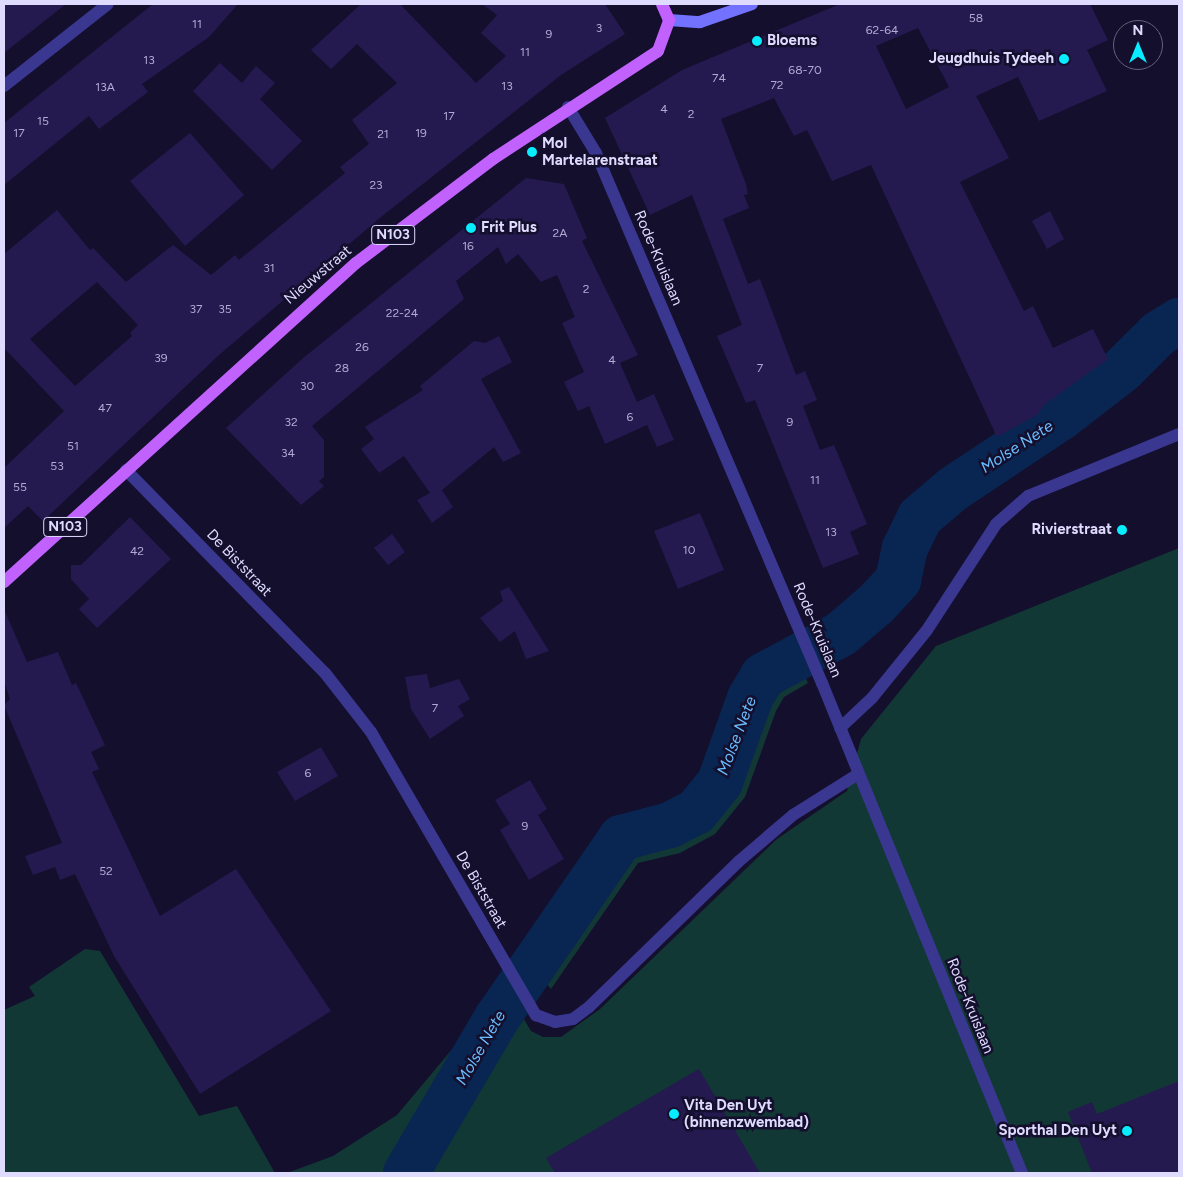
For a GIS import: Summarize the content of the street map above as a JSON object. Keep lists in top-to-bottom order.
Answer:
{
  "streets": {
    "main road": ["N103", "Nieuwstraat"],
    "street": ["Rode-Kruislaan", "De Biststraat"]
  },
  "crossings": [
    ["Rode-Kruislaan", "Nieuwstraat"],
    ["Rode-Kruislaan", "De Biststraat"],
    ["Nieuwstraat", "De Biststraat"]
  ],
  "water": ["Molse Nete"],
  "places": [
    "Bloems",
    "Jeugdhuis Tydeeh",
    "Mol Martelarenstraat",
    "Frit Plus",
    "Rivierstraat",
    "Vita Den Uyt (binnenzwembad)",
    "Sporthal Den Uyt"
  ],
  "house_numbers": [
    "58",
    "11",
    "3",
    "62-64",
    "9",
    "11",
    "13",
    "68-70",
    "74",
    "72",
    "13",
    "13A",
    "4",
    "2",
    "17",
    "15",
    "17",
    "19",
    "21",
    "23",
    "2A",
    "16",
    "31",
    "2",
    "37",
    "35",
    "22-24",
    "26",
    "39",
    "4",
    "28",
    "7",
    "30",
    "47",
    "6",
    "32",
    "9",
    "51",
    "34",
    "53",
    "11",
    "55",
    "13",
    "10",
    "42",
    "7",
    "6",
    "9",
    "52"
  ],
  "north": "top"
}
